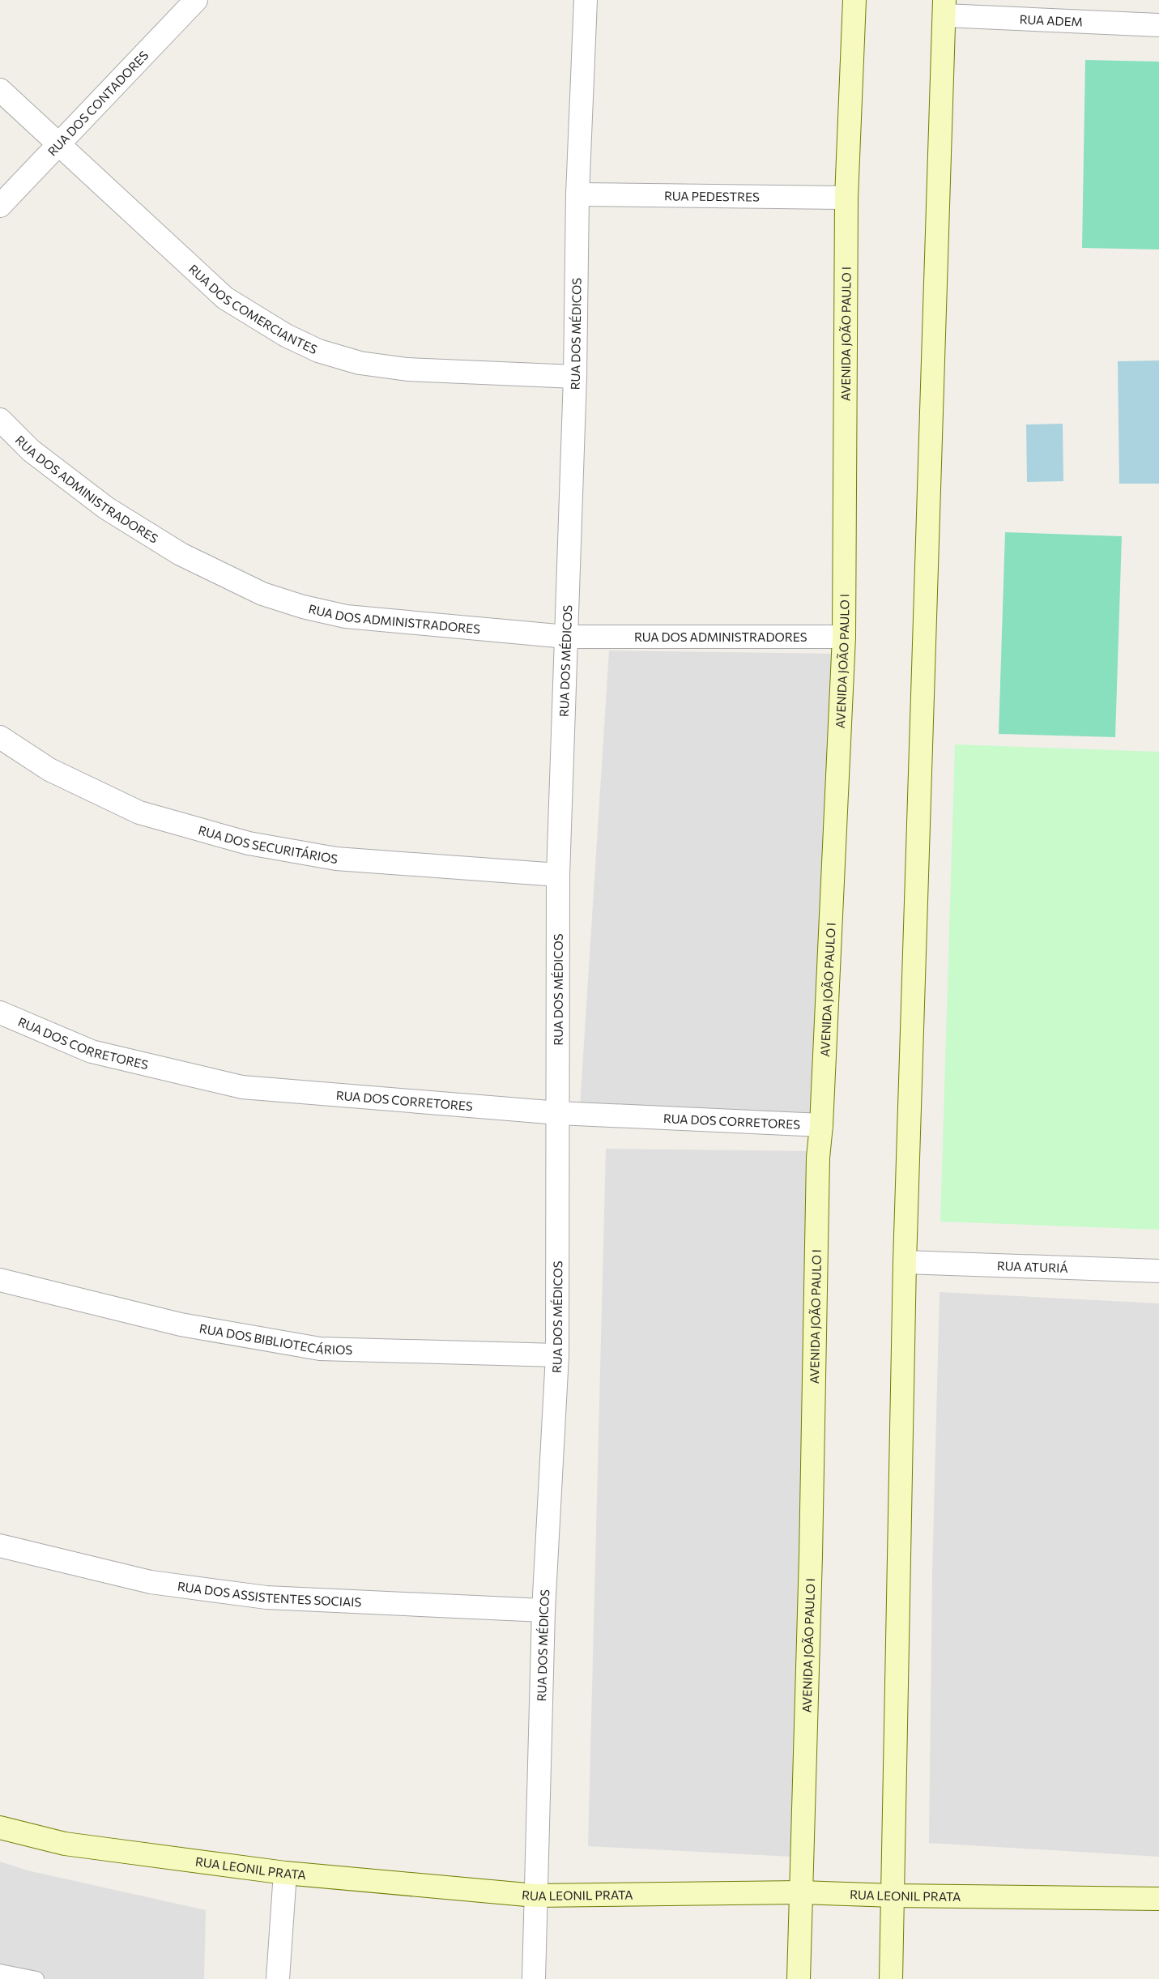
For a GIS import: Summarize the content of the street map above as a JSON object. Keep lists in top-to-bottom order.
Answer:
{
  "streets": {
    "main road": ["AVENIDA JOÃO PAULO I", "RUA LEONIL PRATA"],
    "street": [
      "RUA ADEM",
      "RUA DOS CONTADORES",
      "RUA PEDESTRES",
      "RUA DOS COMERCIANTES",
      "RUA DOS MÉDICOS",
      "RUA DOS ADMINISTRADORES",
      "RUA DOS SECURITÁRIOS",
      "RUA DOS CORRETORES",
      "RUA ATURIÁ",
      "RUA DOS BIBLIOTECÁRIOS",
      "RUA DOS ASSISTENTES SOCIAIS"
    ]
  },
  "crossings": [
    ["RUA DOS CONTADORES", "RUA DOS COMERCIANTES"],
    ["RUA PEDESTRES", "RUA DOS MÉDICOS"],
    ["RUA PEDESTRES", "AVENIDA JOÃO PAULO I"],
    ["RUA DOS COMERCIANTES", "RUA DOS MÉDICOS"],
    ["RUA DOS MÉDICOS", "RUA DOS ADMINISTRADORES"],
    ["RUA DOS MÉDICOS", "RUA DOS SECURITÁRIOS"],
    ["RUA DOS MÉDICOS", "RUA DOS CORRETORES"],
    ["RUA DOS MÉDICOS", "RUA DOS BIBLIOTECÁRIOS"],
    ["RUA DOS MÉDICOS", "RUA DOS ASSISTENTES SOCIAIS"],
    ["RUA DOS MÉDICOS", "RUA LEONIL PRATA"],
    ["AVENIDA JOÃO PAULO I", "RUA DOS ADMINISTRADORES"],
    ["AVENIDA JOÃO PAULO I", "RUA DOS CORRETORES"],
    ["AVENIDA JOÃO PAULO I", "RUA LEONIL PRATA"]
  ]
}
